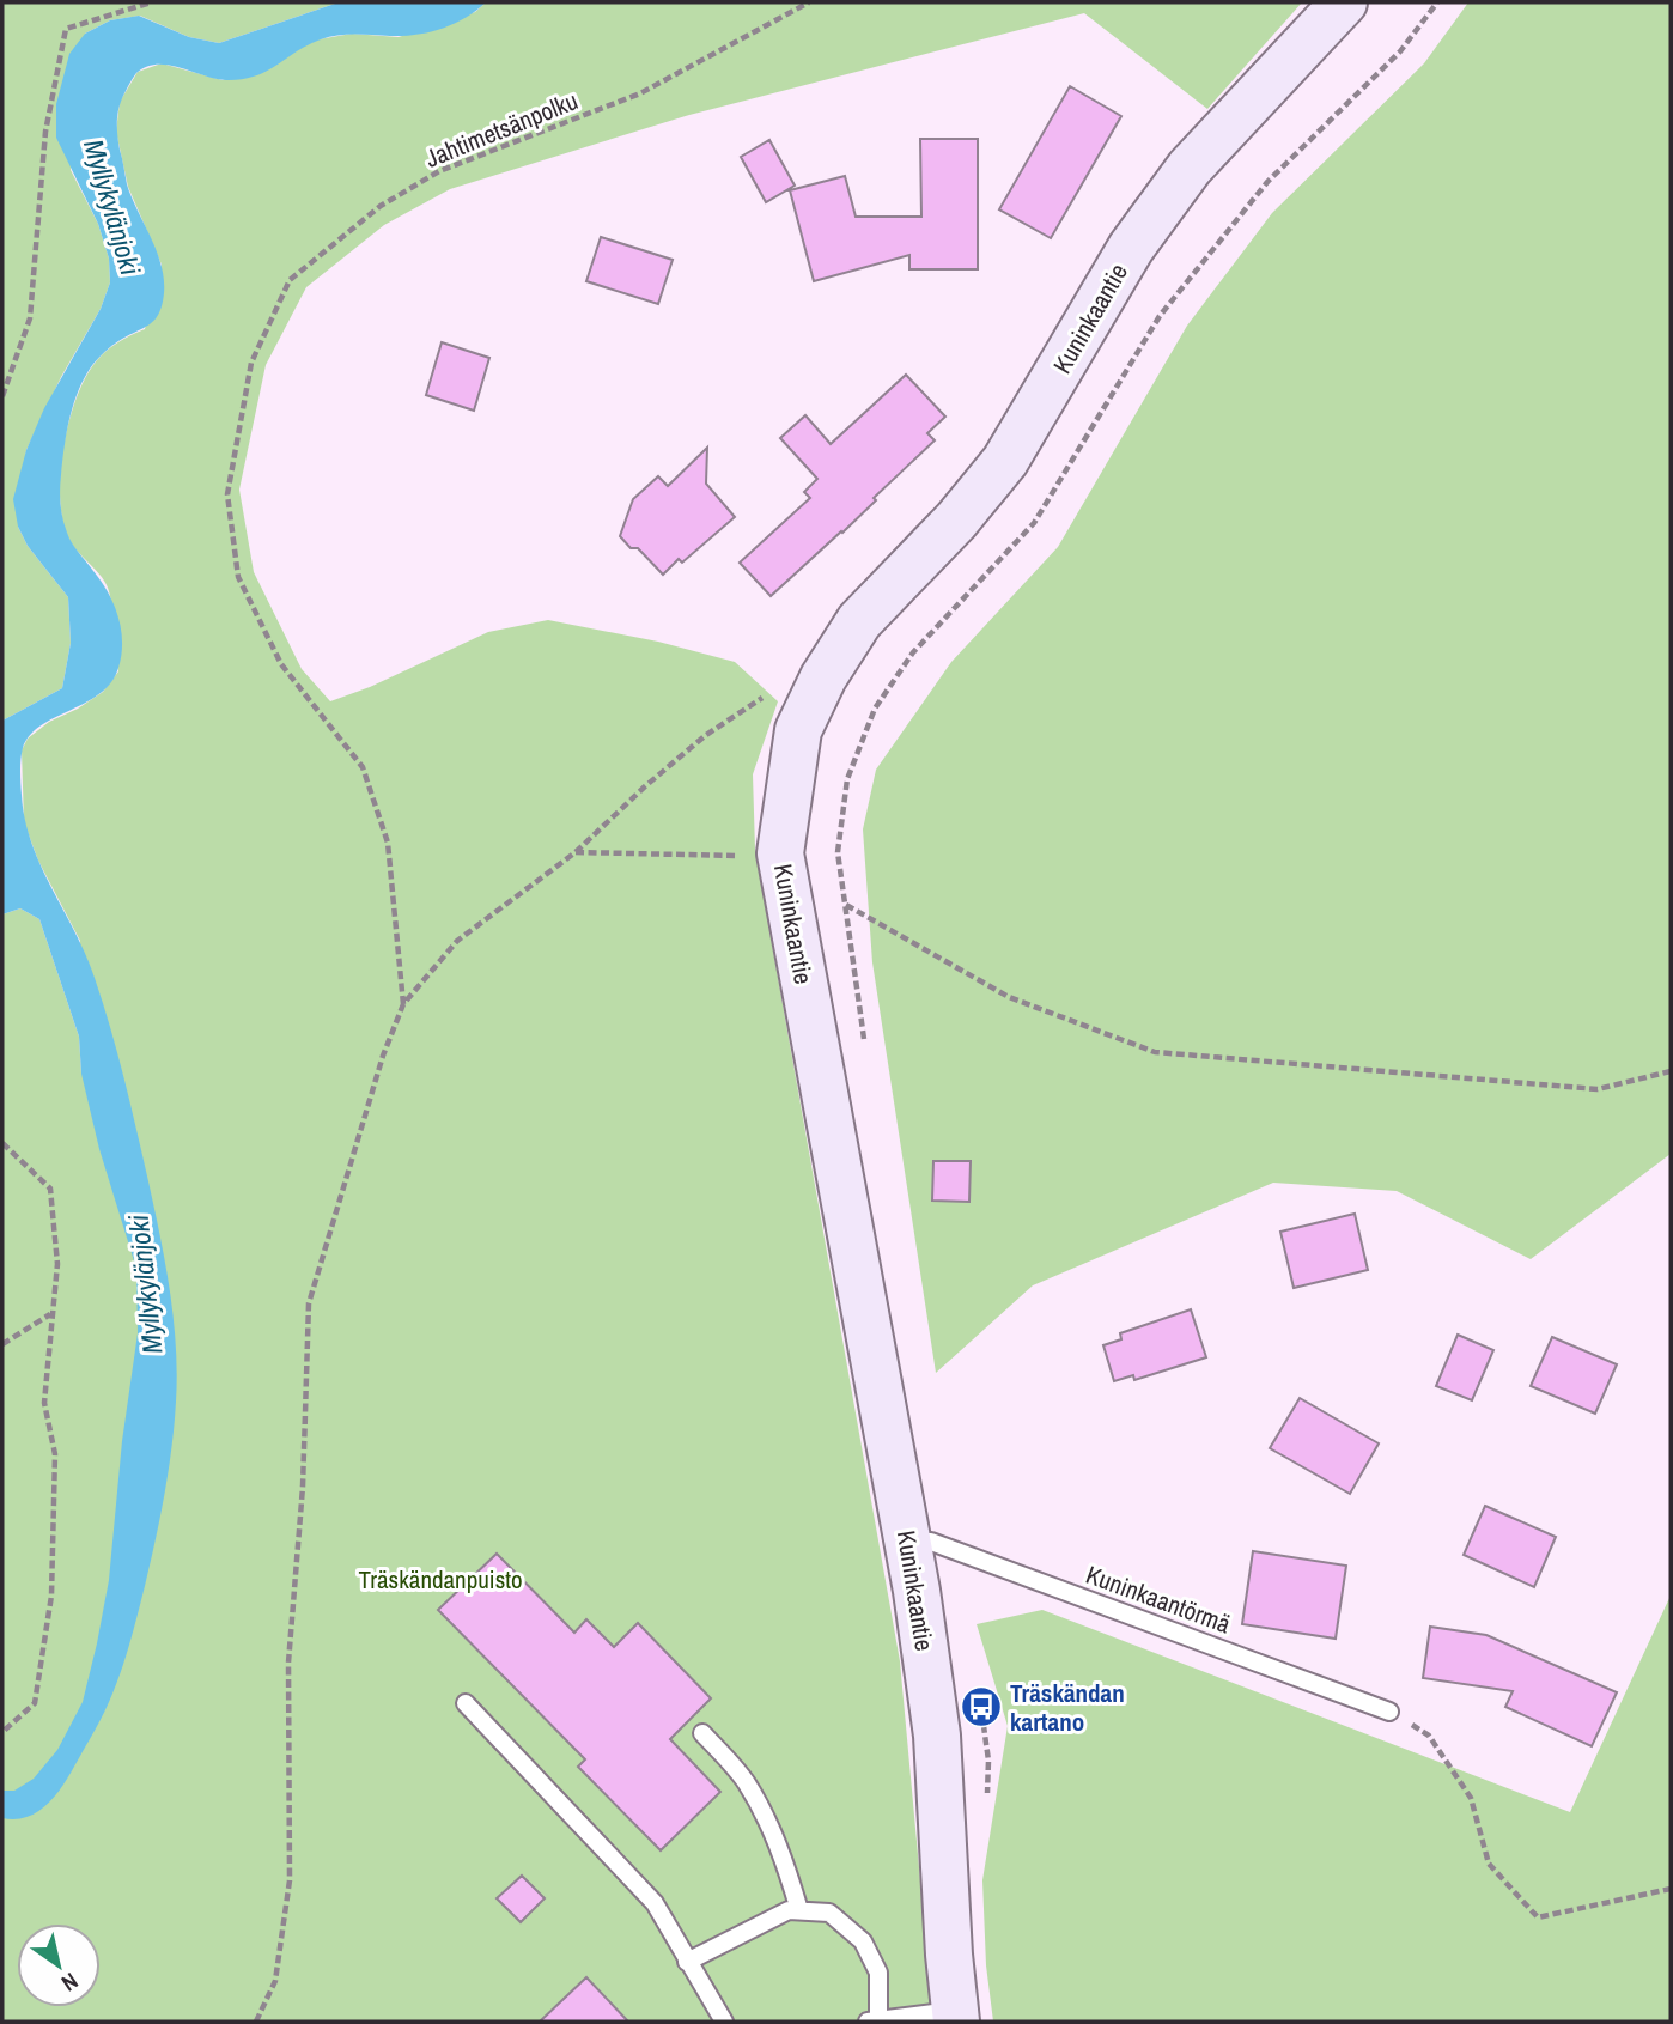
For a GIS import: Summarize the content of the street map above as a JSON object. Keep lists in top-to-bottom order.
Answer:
{
  "streets": {
    "main road": ["Kuninkaantie"],
    "lane": ["Kuninkaantörmä"],
    "path": ["Jahtimetsänpolku"]
  },
  "crossings": [
    ["Kuninkaantie", "Kuninkaantörmä"]
  ],
  "water": ["Myllykylänjoki"],
  "parks": ["Träskändanpuisto"],
  "places": {
    "bus stop": ["Träskändan kartano"]
  },
  "north": "bottom right"
}
